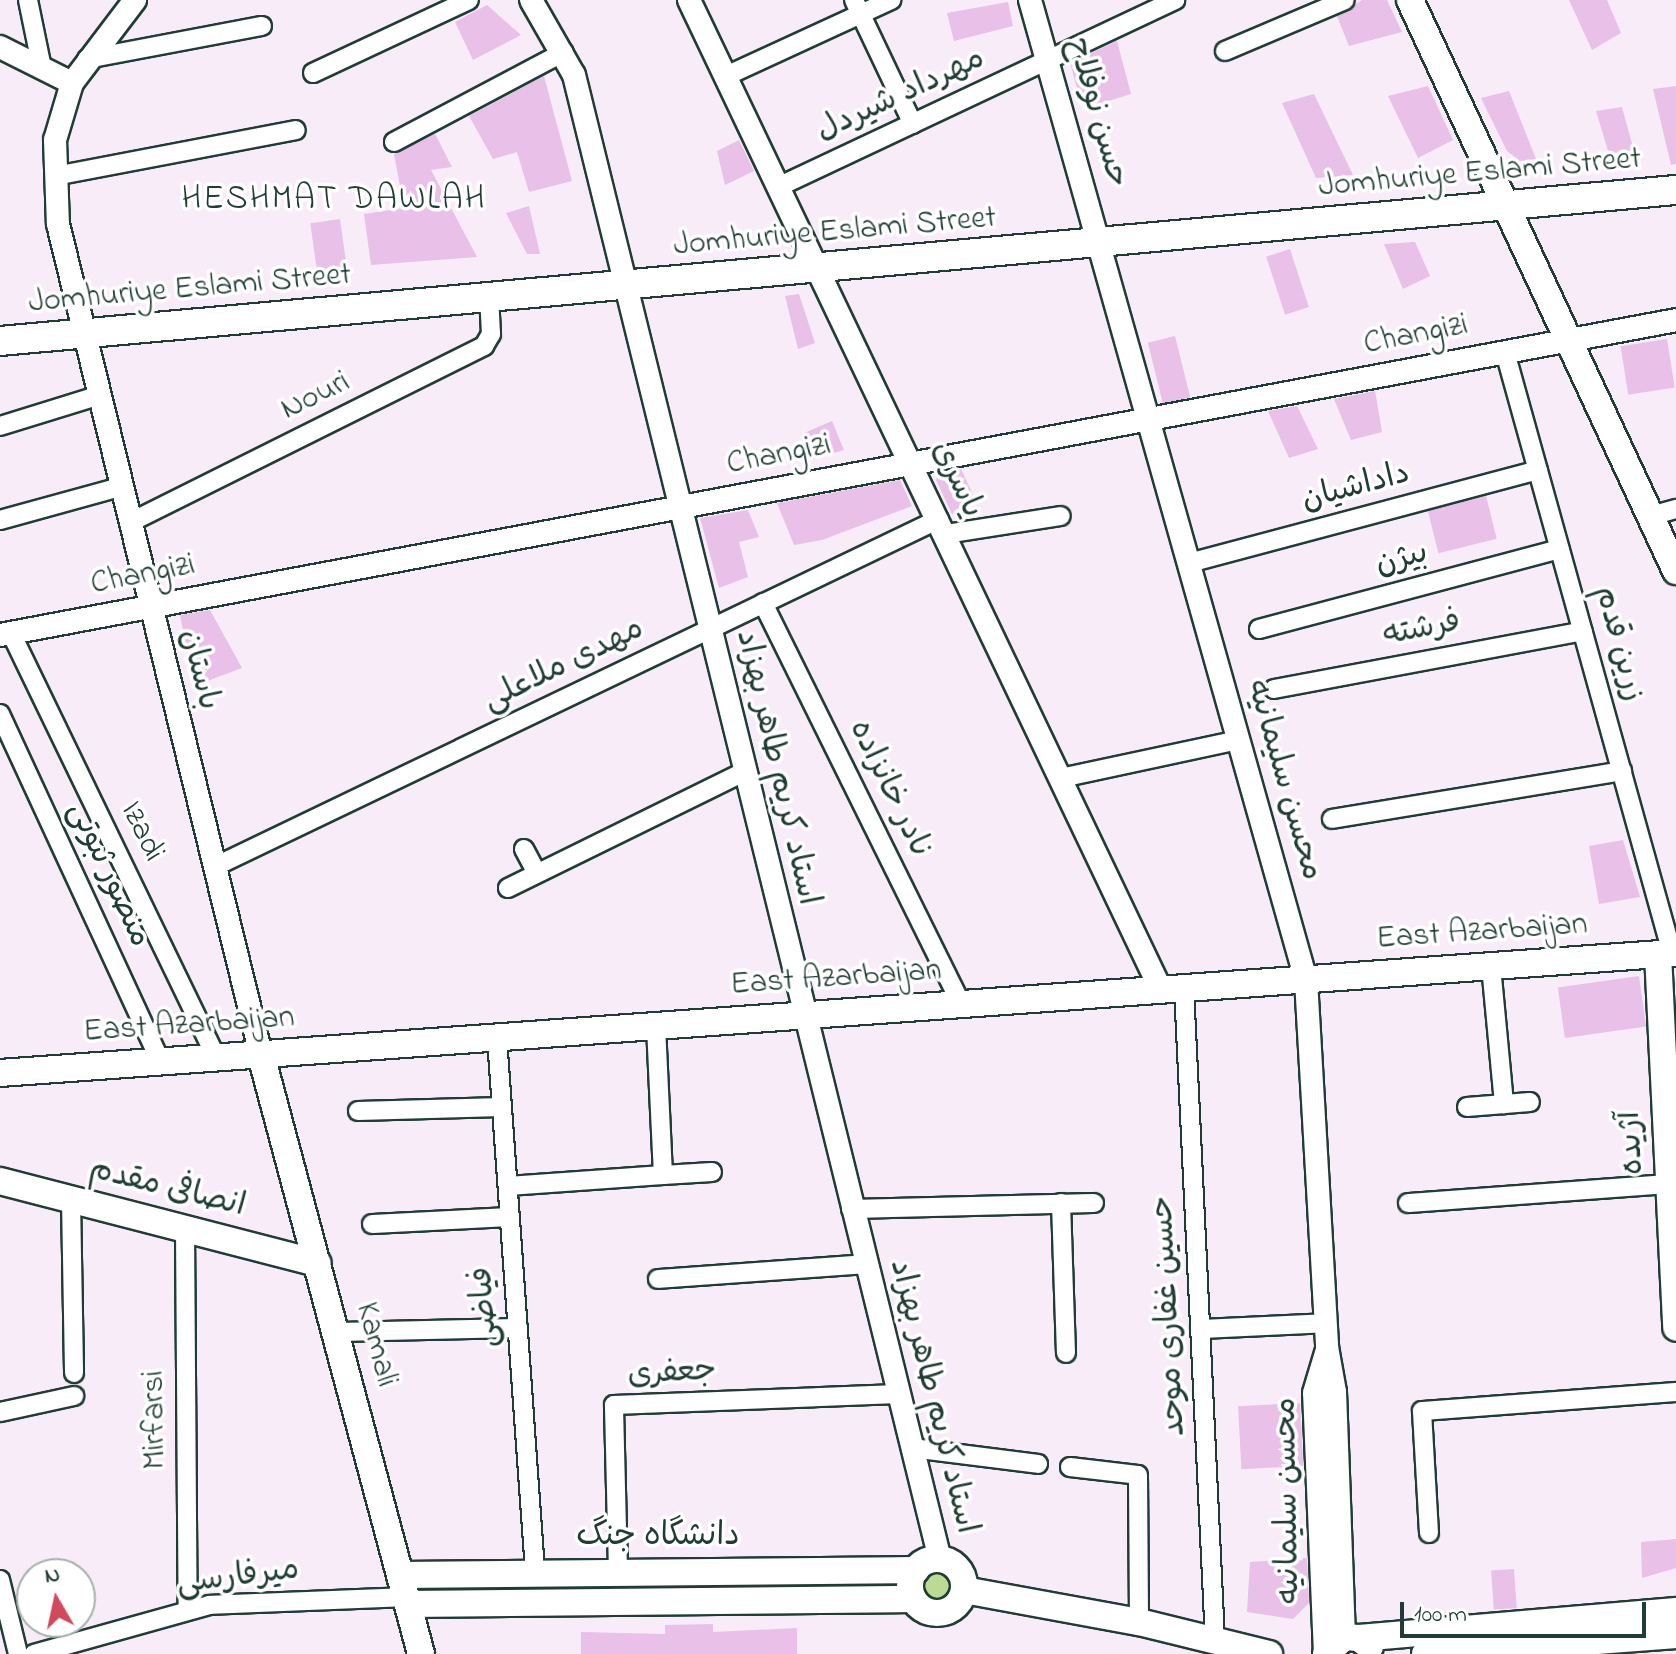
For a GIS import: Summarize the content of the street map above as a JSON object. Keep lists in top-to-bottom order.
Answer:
{
  "streets": {
    "main road": [
      "Jomhuriye Eslami Street",
      "East Azarbaijan",
      "آژیده",
      "انصافی مقدم",
      "Kamali",
      "دانشگاه جنگ"
    ],
    "street": [
      "مهرداد شیردل",
      "حسن نوفلاح",
      "Changizi",
      "Nouri",
      "یاسری",
      "داداشیان",
      "بیژن",
      "فرشته",
      "زرین قدم",
      "مهدی ملاعلی",
      "باستان",
      "استاد کریم طاهر بهزاد",
      "محسن سلیمانیه",
      "نادر خانزاده",
      "Izadi",
      "منصور ثبوتی",
      "فیاضی",
      "حسین غفاری موحد",
      "جعفری",
      "Mirfarsi",
      "میرفارسی"
    ]
  },
  "crossings": [
    ["مهرداد شیردل", "حسن نوفلاح"],
    ["مهرداد شیردل", "یاسری"],
    ["حسن نوفلاح", "Jomhuriye Eslami Street"],
    ["حسن نوفلاح", "محسن سلیمانیه"],
    ["Jomhuriye Eslami Street", "Nouri"],
    ["Jomhuriye Eslami Street", "یاسری"],
    ["Jomhuriye Eslami Street", "باستان"],
    ["Jomhuriye Eslami Street", "استاد کریم طاهر بهزاد"],
    ["Jomhuriye Eslami Street", "محسن سلیمانیه"],
    ["Changizi", "یاسری"],
    ["Changizi", "زرین قدم"],
    ["Changizi", "باستان"],
    ["Changizi", "استاد کریم طاهر بهزاد"],
    ["Changizi", "محسن سلیمانیه"],
    ["Changizi", "Izadi"],
    ["Nouri", "باستان"],
    ["یاسری", "مهدی ملاعلی"],
    ["یاسری", "East Azarbaijan"],
    ["یاسری", "حسین غفاری موحد"],
    ["داداشیان", "زرین قدم"],
    ["داداشیان", "محسن سلیمانیه"],
    ["بیژن", "زرین قدم"],
    ["فرشته", "زرین قدم"],
    ["زرین قدم", "East Azarbaijan"],
    ["زرین قدم", "آژیده"],
    ["مهدی ملاعلی", "باستان"],
    ["مهدی ملاعلی", "استاد کریم طاهر بهزاد"],
    ["مهدی ملاعلی", "نادر خانزاده"],
    ["باستان", "East Azarbaijan"],
    ["باستان", "Kamali"],
    ["استاد کریم طاهر بهزاد", "East Azarbaijan"],
    ["استاد کریم طاهر بهزاد", "جعفری"],
    ["استاد کریم طاهر بهزاد", "دانشگاه جنگ"],
    ["محسن سلیمانیه", "East Azarbaijan"],
    ["نادر خانزاده", "East Azarbaijan"],
    ["Izadi", "East Azarbaijan"],
    ["منصور ثبوتی", "East Azarbaijan"],
    ["East Azarbaijan", "آژیده"],
    ["East Azarbaijan", "فیاضی"],
    ["East Azarbaijan", "حسین غفاری موحد"],
    ["East Azarbaijan", "Kamali"],
    ["انصافی مقدم", "Kamali"],
    ["انصافی مقدم", "Mirfarsi"],
    ["فیاضی", "دانشگاه جنگ"],
    ["Kamali", "دانشگاه جنگ"],
    ["Kamali", "میرفارسی"],
    ["جعفری", "دانشگاه جنگ"],
    ["Mirfarsi", "میرفارسی"],
    ["دانشگاه جنگ", "میرفارسی"]
  ],
  "districts": ["HESHMAT DAWLAH"],
  "scale_bar": "100 m",
  "north": "top"
}
